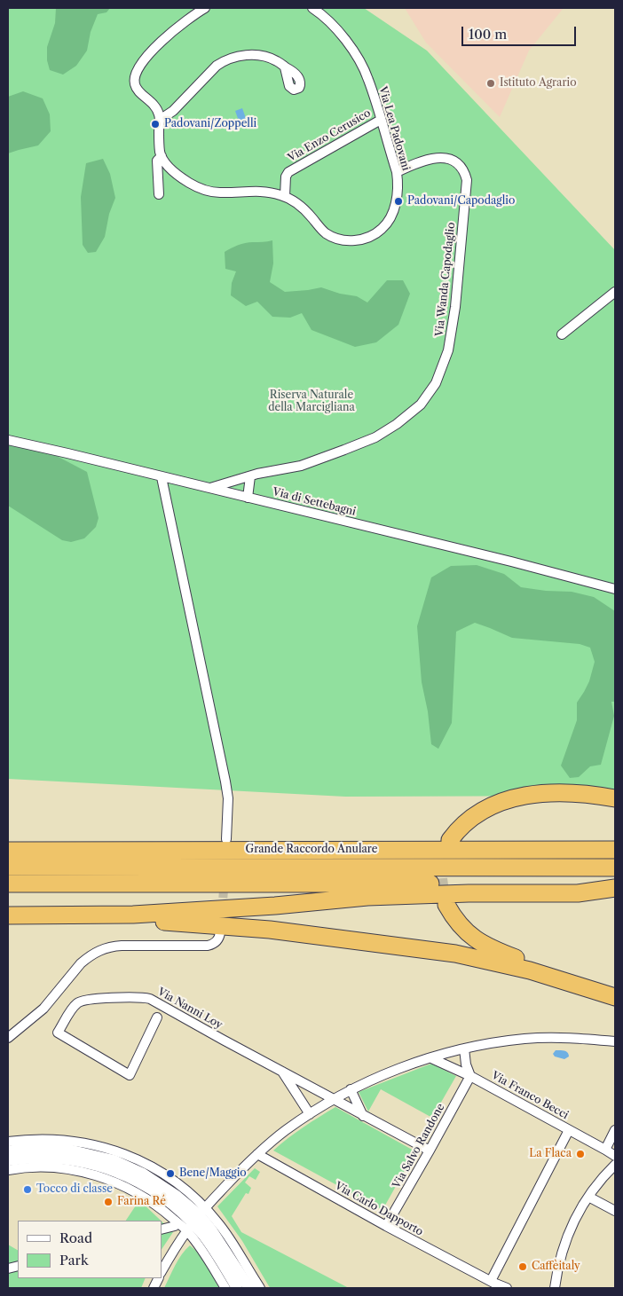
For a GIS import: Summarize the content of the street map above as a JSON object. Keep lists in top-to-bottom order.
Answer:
{
  "streets": {
    "highway": ["Grande Raccordo Anulare"],
    "street": [
      "Via Lea Padovani",
      "Via Enzo Cerusico",
      "Via Wanda Capodaglio",
      "Via di Settebagni",
      "Via Nanni Loy",
      "Via Franco Becci",
      "Via Salvo Randone",
      "Via Carlo Dapporto"
    ]
  },
  "crossings": [
    ["Via Lea Padovani", "Via Enzo Cerusico"],
    ["Via Lea Padovani", "Via Wanda Capodaglio"],
    ["Via Wanda Capodaglio", "Via di Settebagni"],
    ["Via Nanni Loy", "Via Salvo Randone"],
    ["Via Franco Becci", "Via Salvo Randone"],
    ["Via Salvo Randone", "Via Carlo Dapporto"]
  ],
  "parks": ["Riserva Naturale della Marcigliana"],
  "places": [
    "Istituto Agrario",
    "Padovani/Zoppelli",
    "Padovani/Capodaglio",
    "La Flaca",
    "Bene/Maggio",
    "Tocco di classe",
    "Farina Ré",
    "Caffèitaly"
  ],
  "legend": ["Road", "Park"],
  "scale_bar": "100 m"
}
